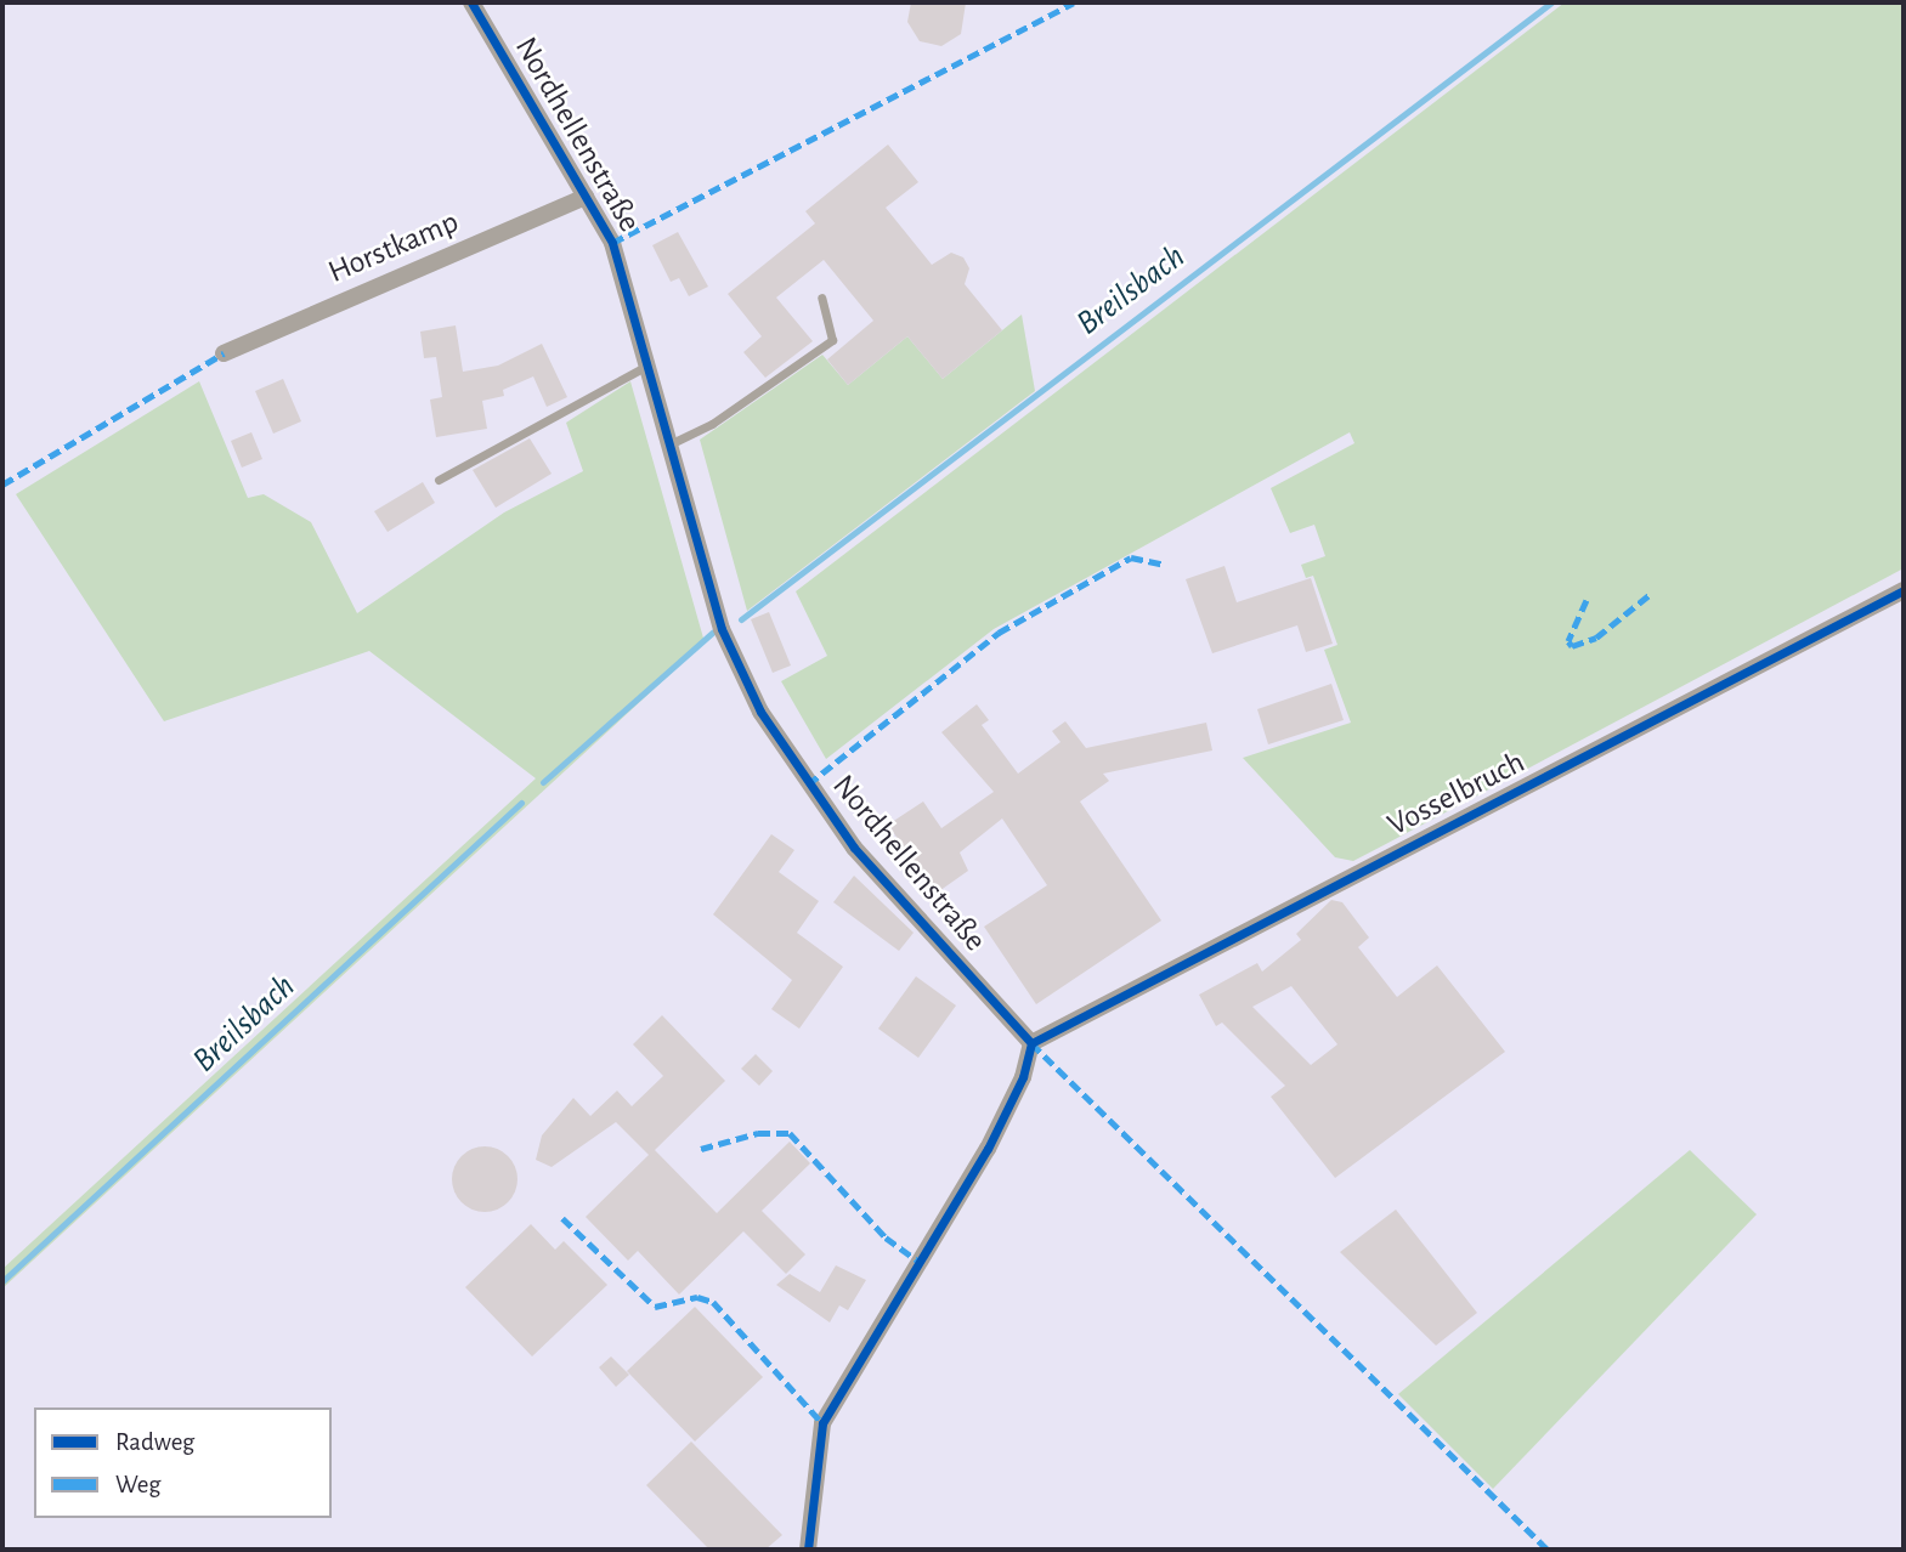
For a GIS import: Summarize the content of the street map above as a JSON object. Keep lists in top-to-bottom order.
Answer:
{
  "streets": {
    "street": ["Nordhellenstraße", "Horstkamp", "Vosselbruch"]
  },
  "crossings": [
    ["Nordhellenstraße", "Horstkamp"],
    ["Nordhellenstraße", "Vosselbruch"]
  ],
  "water": ["Breilsbach"],
  "legend": ["Radweg", "Weg"]
}
